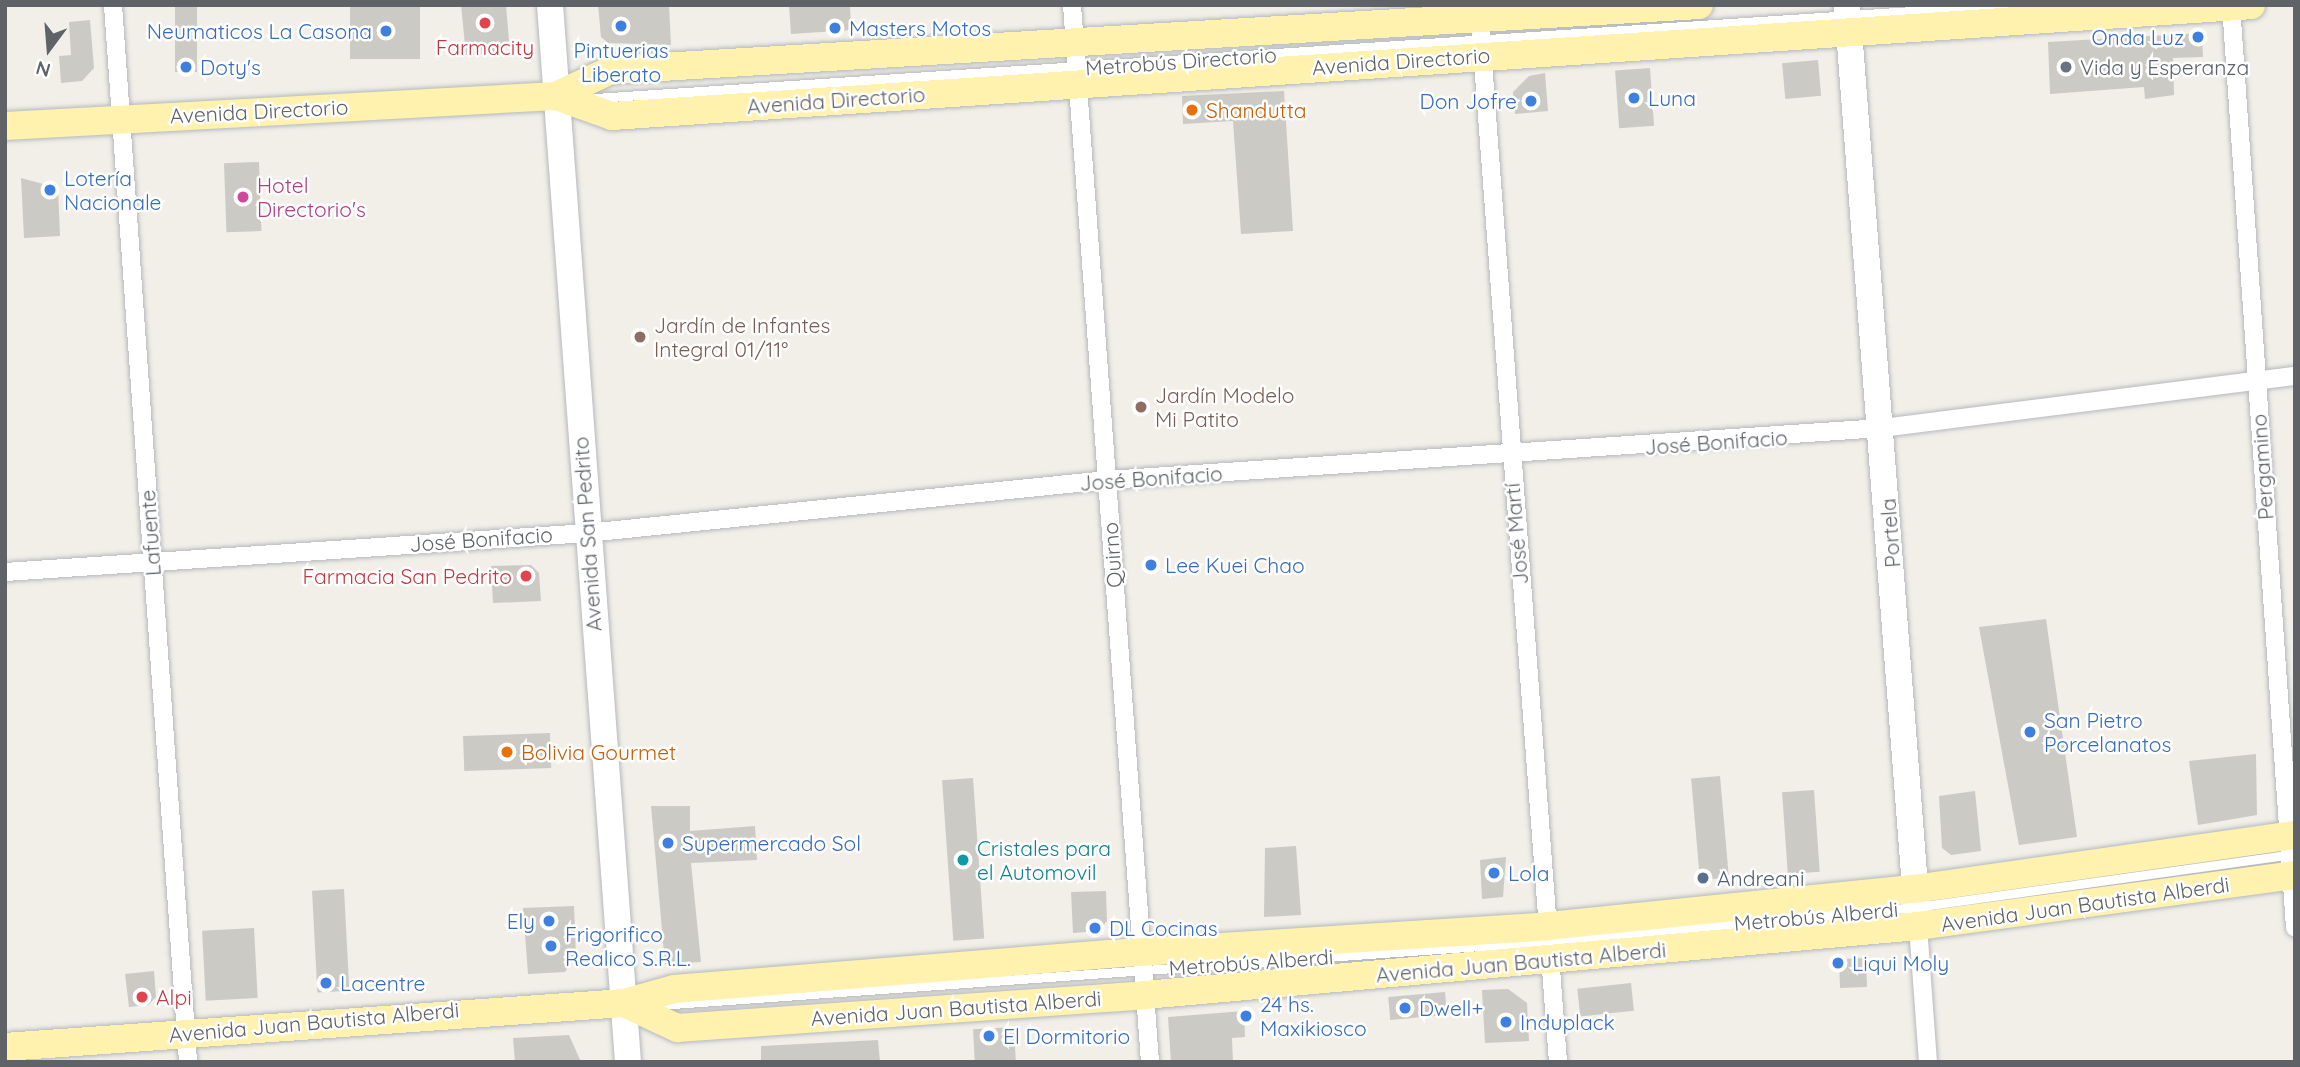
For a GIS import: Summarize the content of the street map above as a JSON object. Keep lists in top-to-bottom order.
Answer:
{
  "streets": {
    "main road": [
      "Avenida Directorio",
      "Portela",
      "Avenida San Pedrito",
      "Avenida Juan Bautista Alberdi"
    ],
    "street": [
      "José Bonifacio",
      "Pergamino",
      "Lafuente",
      "José Martí",
      "Quirno"
    ]
  },
  "crossings": [
    ["Avenida Directorio", "Pergamino"],
    ["Avenida Directorio", "Lafuente"],
    ["Avenida Directorio", "Portela"],
    ["Avenida Directorio", "Avenida San Pedrito"],
    ["Avenida Directorio", "José Martí"],
    ["Avenida Directorio", "Quirno"],
    ["José Bonifacio", "Pergamino"],
    ["José Bonifacio", "Lafuente"],
    ["José Bonifacio", "Portela"],
    ["José Bonifacio", "Avenida San Pedrito"],
    ["José Bonifacio", "José Martí"],
    ["José Bonifacio", "Quirno"],
    ["Pergamino", "Avenida Juan Bautista Alberdi"],
    ["Lafuente", "Avenida Juan Bautista Alberdi"],
    ["Portela", "Avenida Juan Bautista Alberdi"],
    ["Avenida San Pedrito", "Avenida Juan Bautista Alberdi"],
    ["José Martí", "Avenida Juan Bautista Alberdi"],
    ["Quirno", "Avenida Juan Bautista Alberdi"]
  ],
  "places": [
    "Farmacity",
    "Pintuerias Liberato",
    "Masters Motos",
    "Neumaticos La Casona",
    "Onda Luz",
    "Doty's",
    "Vida y Esperanza",
    "Luna",
    "Don Jofre",
    "Shandutta",
    "Lotería Nacionale",
    "Hotel Directorio's",
    "Jardín de Infantes Integral 01/11°",
    "Jardín Modelo Mi Patito",
    "Lee Kuei Chao",
    "Farmacia San Pedrito",
    "San Pietro Porcelanatos",
    "Bolivia Gourmet",
    "Supermercado Sol",
    "Cristales para el Automovil",
    "Lola",
    "Andreani",
    "Ely",
    "DL Cocinas",
    "Frigorifico Realico S.R.L.",
    "Liqui Moly",
    "Lacentre",
    "Alpi",
    "Dwell+",
    "24 hs. Maxikiosco",
    "Induplack",
    "El Dormitorio"
  ],
  "north": "bottom"
}
